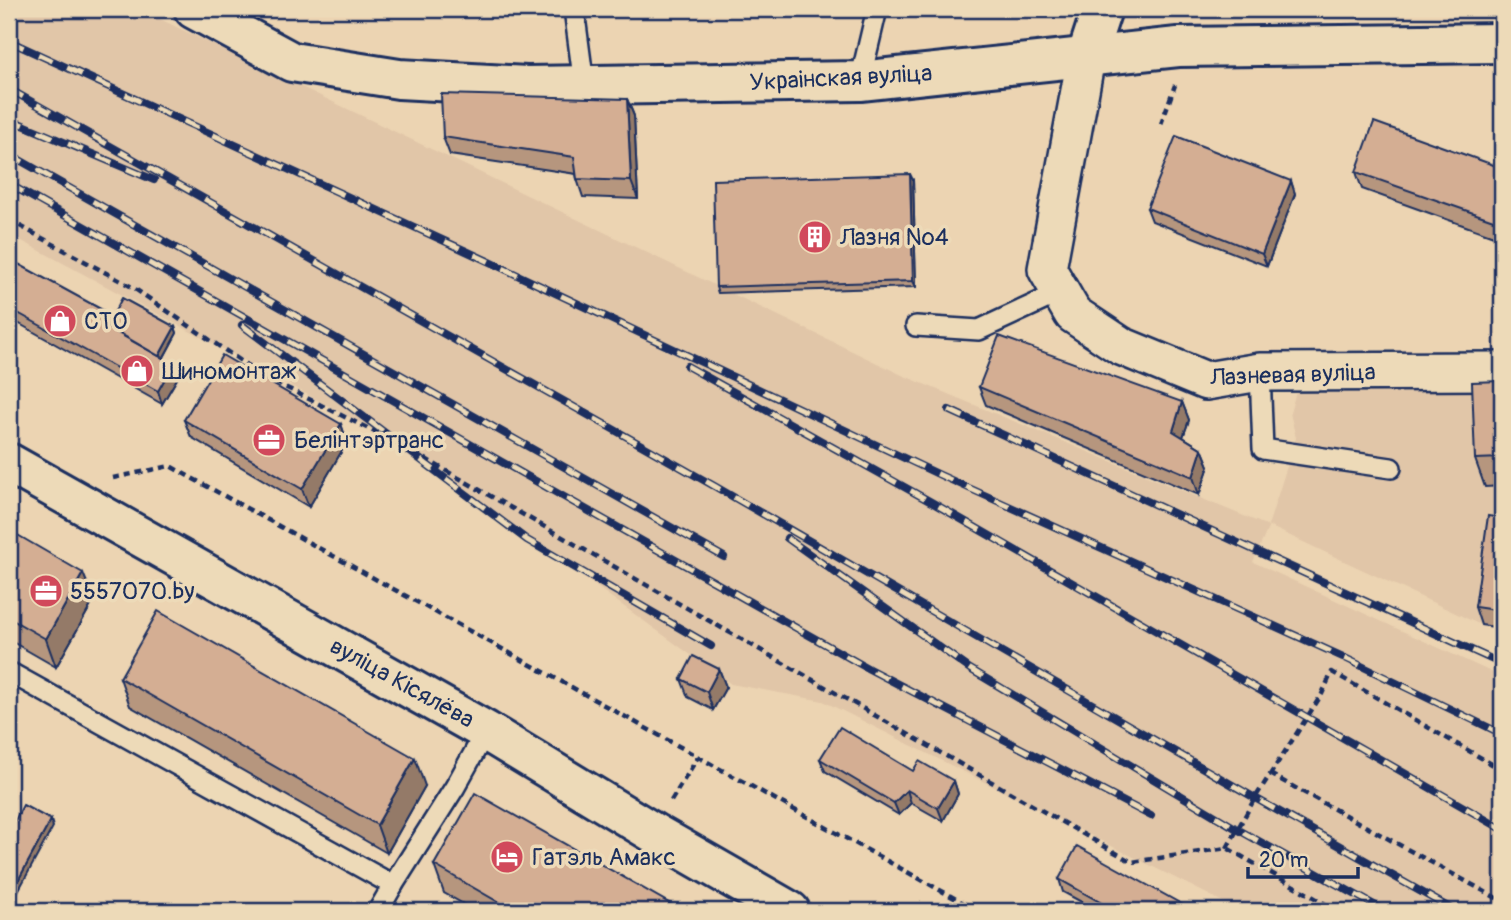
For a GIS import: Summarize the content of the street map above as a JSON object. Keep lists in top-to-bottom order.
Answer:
{
  "streets": {
    "street": ["Украінская вуліца", "Лазневая вуліца", "вуліца Кісялёва"]
  },
  "crossings": [
    ["Украінская вуліца", "Лазневая вуліца"]
  ],
  "places": {
    "building": ["Лазня №4"],
    "shop": ["СТО", "Шиномонтаж"],
    "office": ["Белінтэртранс", "5557070.by"],
    "hotel": ["Гатэль Амакс"]
  },
  "scale_bar": "20 m"
}
